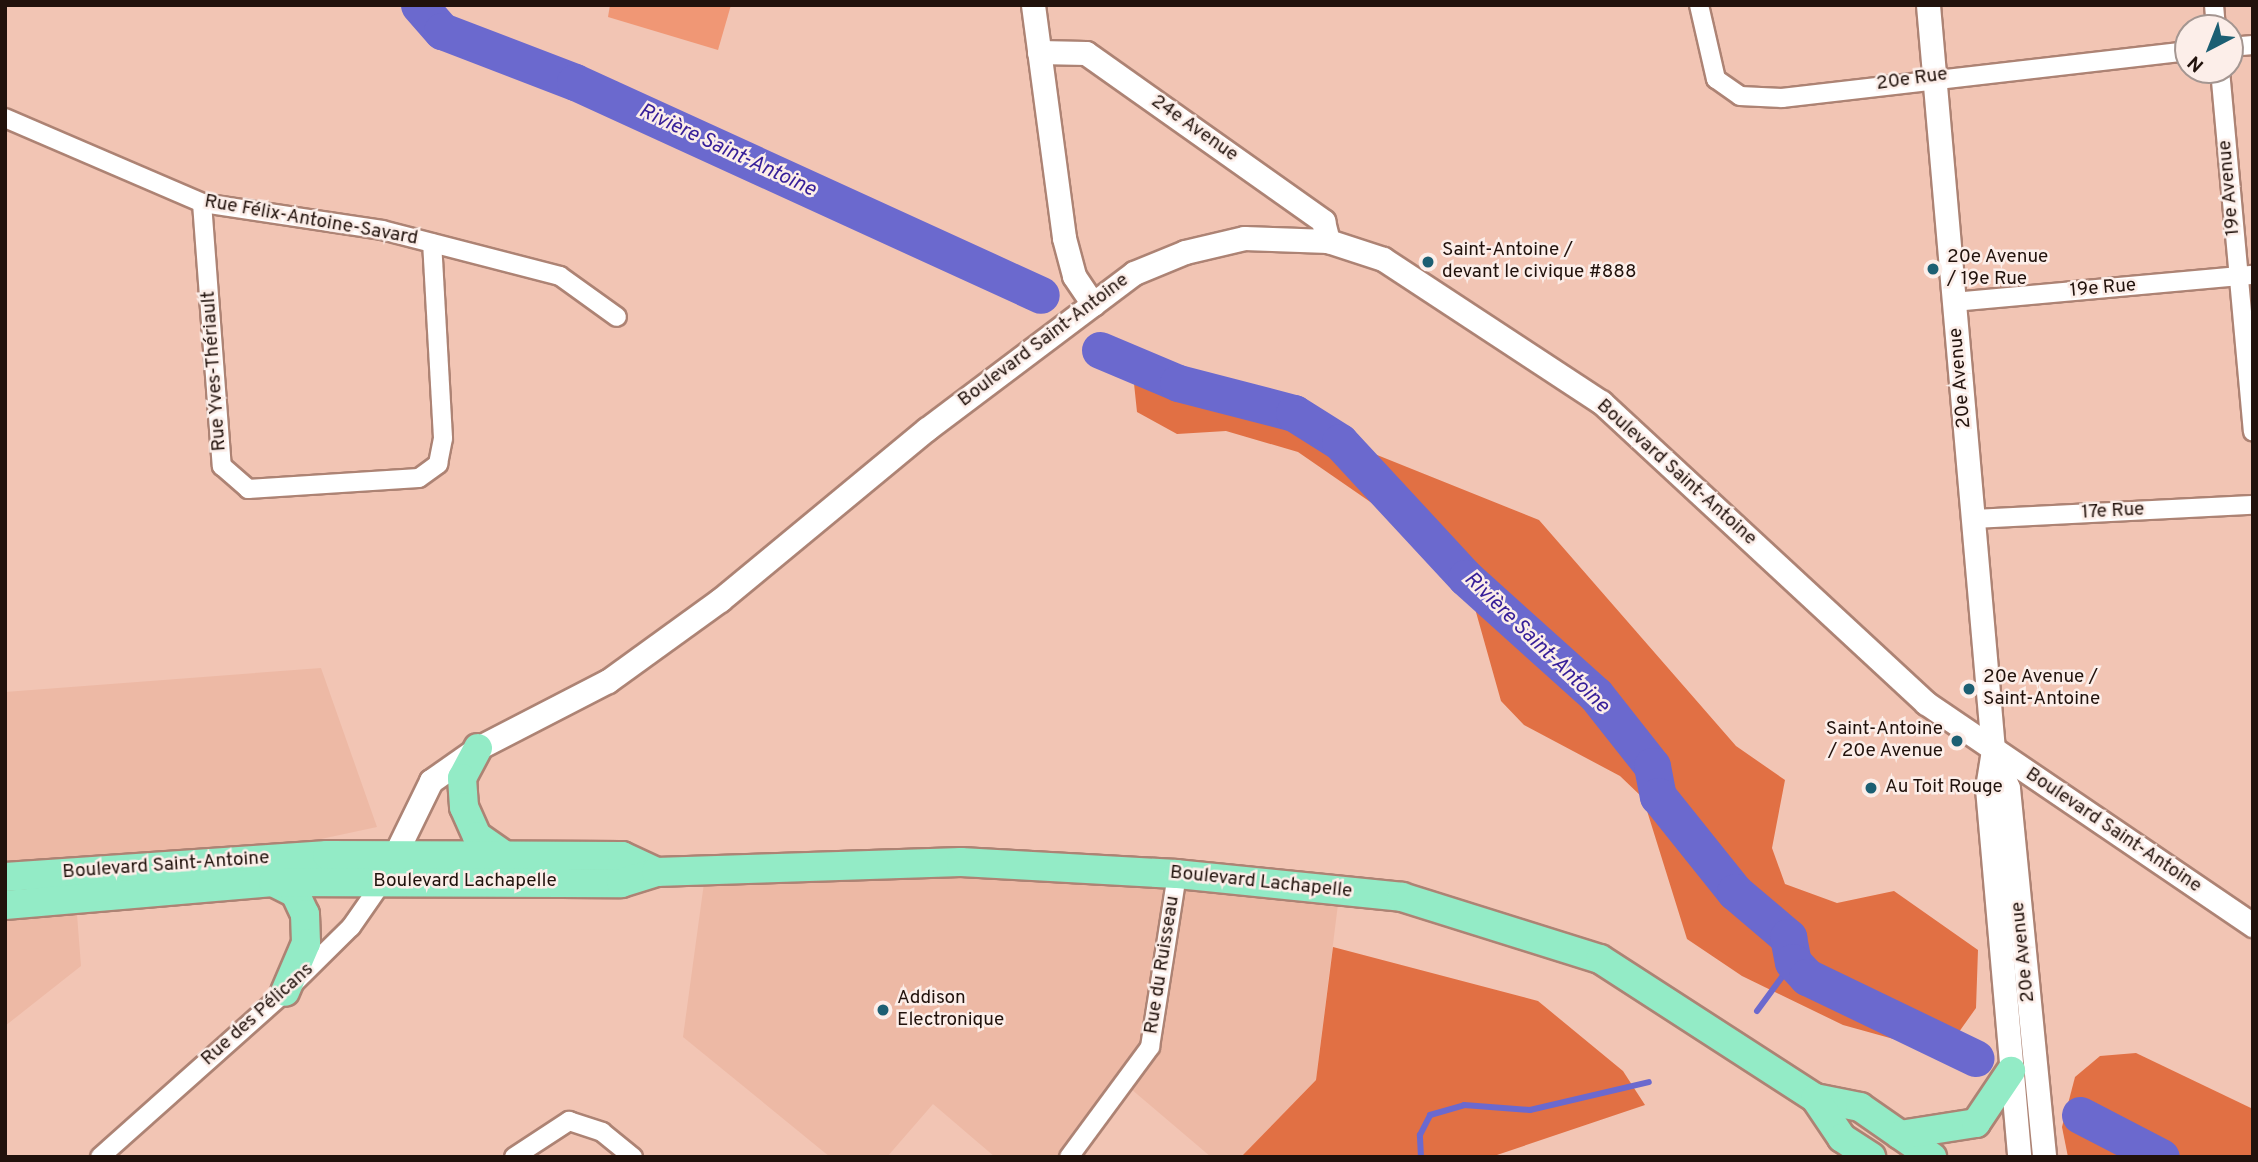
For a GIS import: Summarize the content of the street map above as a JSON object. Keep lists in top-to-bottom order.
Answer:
{
  "streets": {
    "main road": ["Boulevard Saint-Antoine", "Boulevard Lachapelle"],
    "street": [
      "20e Rue",
      "24e Avenue",
      "19e Avenue",
      "Rue Félix-Antoine-Savard",
      "19e Rue",
      "Rue Yves-Thériault",
      "20e Avenue",
      "17e Rue",
      "Rue du Ruisseau",
      "Rue des Pélicans"
    ]
  },
  "crossings": [
    ["20e Rue", "20e Avenue"],
    ["24e Avenue", "Boulevard Saint-Antoine"],
    ["19e Avenue", "19e Rue"],
    ["Rue Félix-Antoine-Savard", "Rue Yves-Thériault"],
    ["19e Rue", "20e Avenue"],
    ["Boulevard Saint-Antoine", "20e Avenue"],
    ["Boulevard Saint-Antoine", "Boulevard Lachapelle"],
    ["Boulevard Saint-Antoine", "Rue des Pélicans"],
    ["20e Avenue", "17e Rue"],
    ["Boulevard Lachapelle", "Rue du Ruisseau"],
    ["Boulevard Lachapelle", "Rue des Pélicans"]
  ],
  "water": ["Rivière Saint-Antoine"],
  "places": [
    "Saint-Antoine / devant le civique #888",
    "20e Avenue / 19e Rue",
    "20e Avenue / Saint-Antoine",
    "Saint-Antoine / 20e Avenue",
    "Au Toit Rouge",
    "Addison Electronique"
  ],
  "north": "bottom left"
}
